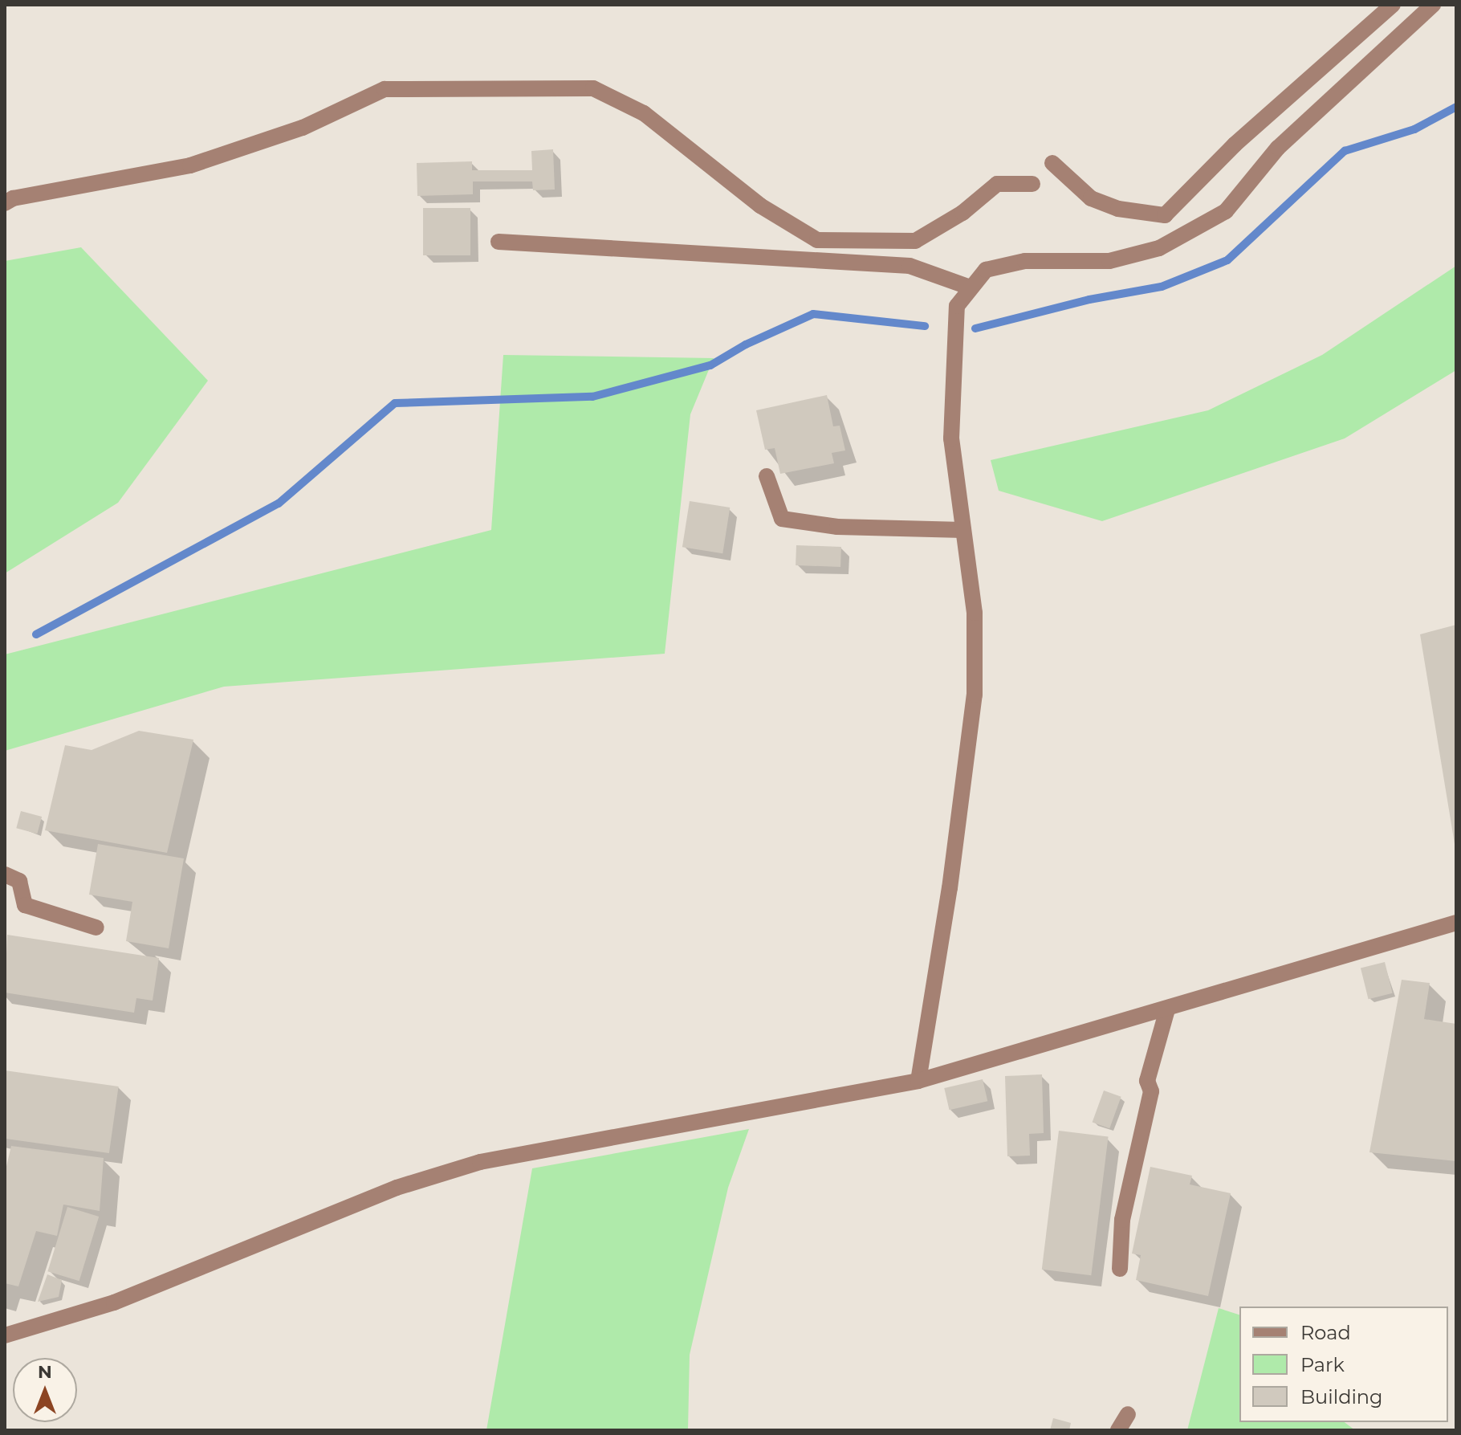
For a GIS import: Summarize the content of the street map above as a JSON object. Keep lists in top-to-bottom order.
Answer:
{
  "legend": ["Road", "Park", "Building"],
  "north": "top"
}
